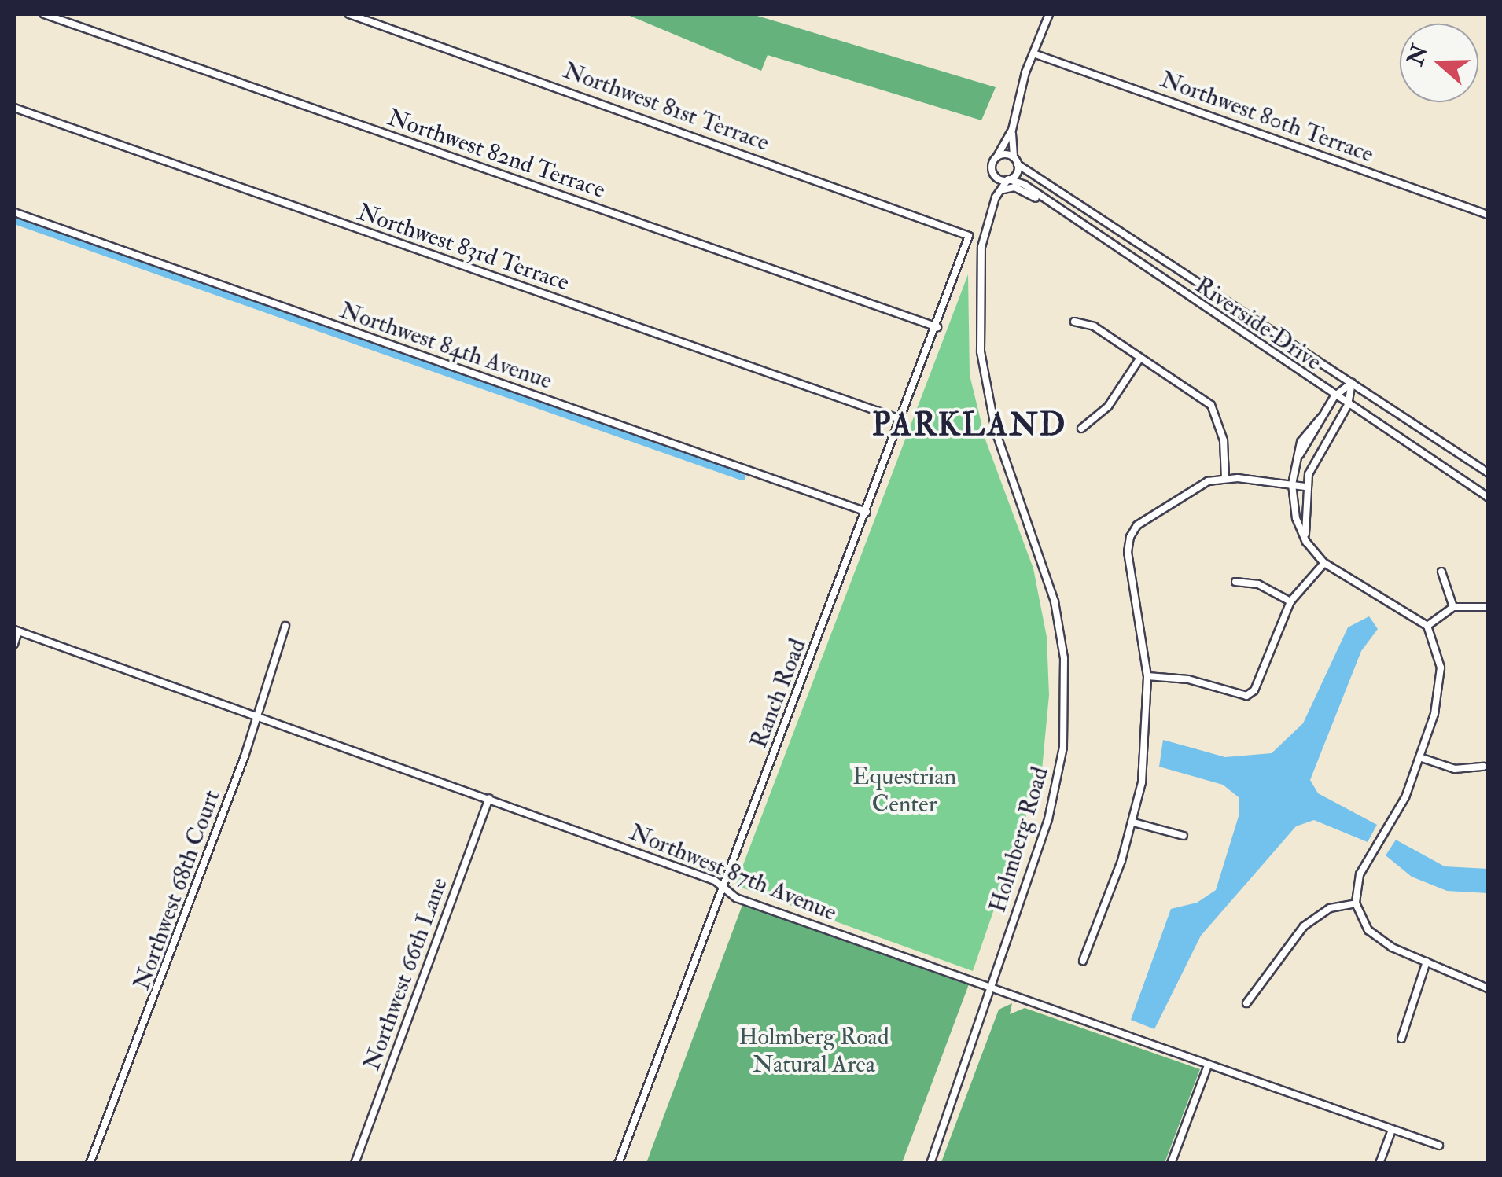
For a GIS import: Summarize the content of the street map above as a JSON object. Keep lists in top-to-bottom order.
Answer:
{
  "streets": {
    "street": [
      "Northwest 81st Terrace",
      "Northwest 80th Terrace",
      "Northwest 82nd Terrace",
      "Northwest 83rd Terrace",
      "Riverside Drive",
      "Northwest 84th Avenue",
      "Ranch Road",
      "Holmberg Road",
      "Northwest 87th Avenue",
      "Northwest 68th Court",
      "Northwest 66th Lane"
    ]
  },
  "crossings": [
    ["Northwest 81st Terrace", "Ranch Road"],
    ["Northwest 82nd Terrace", "Ranch Road"],
    ["Northwest 83rd Terrace", "Ranch Road"],
    ["Riverside Drive", "Holmberg Road"],
    ["Northwest 84th Avenue", "Ranch Road"],
    ["Ranch Road", "Northwest 87th Avenue"],
    ["Holmberg Road", "Northwest 87th Avenue"],
    ["Northwest 87th Avenue", "Northwest 68th Court"],
    ["Northwest 87th Avenue", "Northwest 66th Lane"]
  ],
  "districts": ["PARKLAND"],
  "parks": ["Equestrian Center", "Holmberg Road Natural Area"],
  "north": "left"
}
